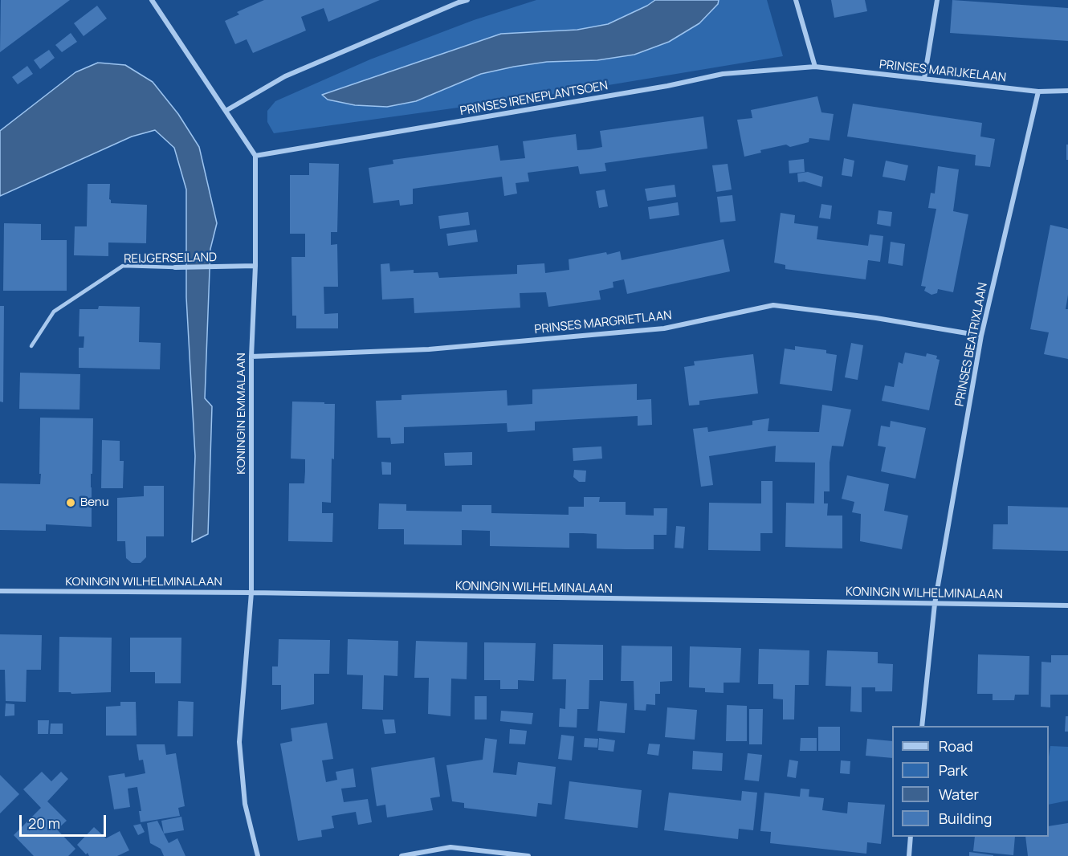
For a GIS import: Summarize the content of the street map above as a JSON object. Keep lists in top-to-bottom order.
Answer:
{
  "streets": {
    "street": [
      "PRINSES MARIJKELAAN",
      "PRINSES IRENEPLANTSOEN",
      "REIJGERSEILAND",
      "PRINSES MARGRIETLAAN",
      "PRINSES BEATRIXLAAN",
      "KONINGIN EMMALAAN",
      "KONINGIN WILHELMINALAAN"
    ]
  },
  "crossings": [
    ["PRINSES MARIJKELAAN", "PRINSES IRENEPLANTSOEN"],
    ["PRINSES MARIJKELAAN", "PRINSES BEATRIXLAAN"],
    ["PRINSES IRENEPLANTSOEN", "KONINGIN EMMALAAN"],
    ["REIJGERSEILAND", "KONINGIN EMMALAAN"],
    ["PRINSES MARGRIETLAAN", "PRINSES BEATRIXLAAN"],
    ["PRINSES MARGRIETLAAN", "KONINGIN EMMALAAN"],
    ["PRINSES BEATRIXLAAN", "KONINGIN WILHELMINALAAN"],
    ["KONINGIN EMMALAAN", "KONINGIN WILHELMINALAAN"]
  ],
  "places": ["Benu"],
  "legend": [
    "Road",
    "Park",
    "Water",
    "Building"
  ],
  "scale_bar": "20 m"
}
